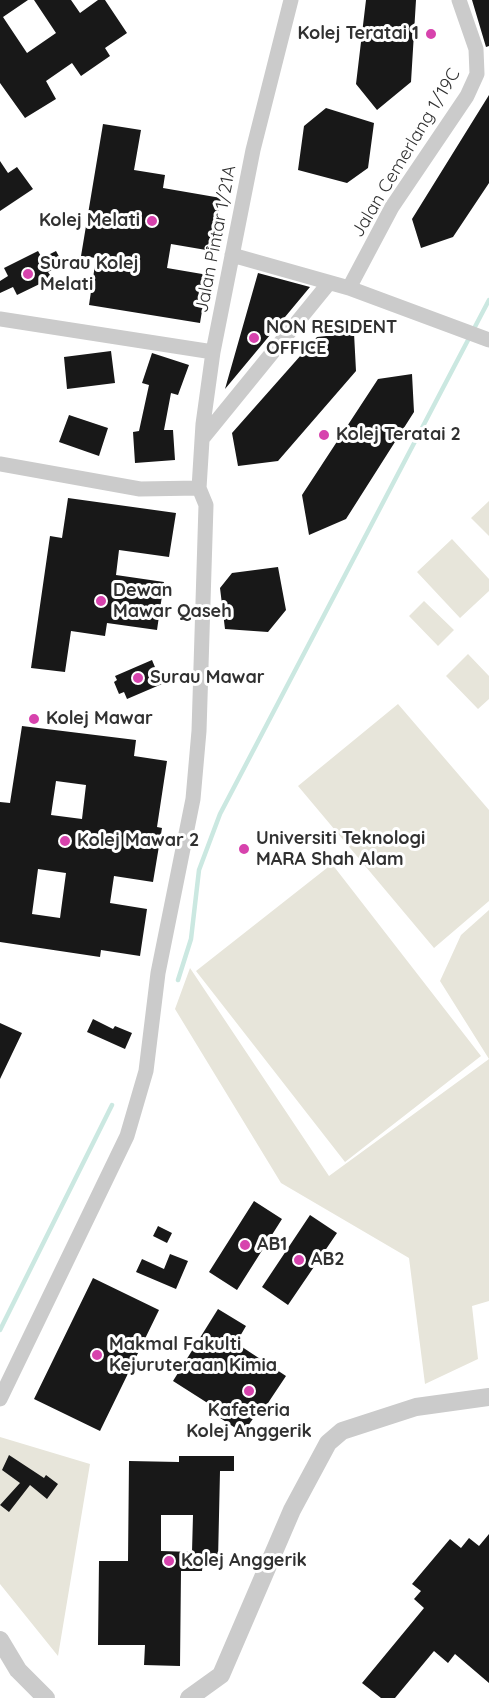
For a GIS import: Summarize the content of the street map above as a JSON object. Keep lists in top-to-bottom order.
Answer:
{
  "streets": {
    "street": ["Jalan Cemerlang 1/19C", "Jalan Pintar 1/21A"]
  },
  "places": [
    "Kolej Teratai 1",
    "Kolej Melati",
    "Surau Kolej Melati",
    "NON RESIDENT OFFICE",
    "Kolej Teratai 2",
    "Dewan Mawar Qaseh",
    "Surau Mawar",
    "Kolej Mawar",
    "Kolej Mawar 2",
    "Universiti Teknologi MARA Shah Alam",
    "AB1",
    "AB2",
    "Makmal Fakulti Kejuruteraan Kimia",
    "Kafeteria Kolej Anggerik",
    "Kolej Anggerik"
  ]
}
